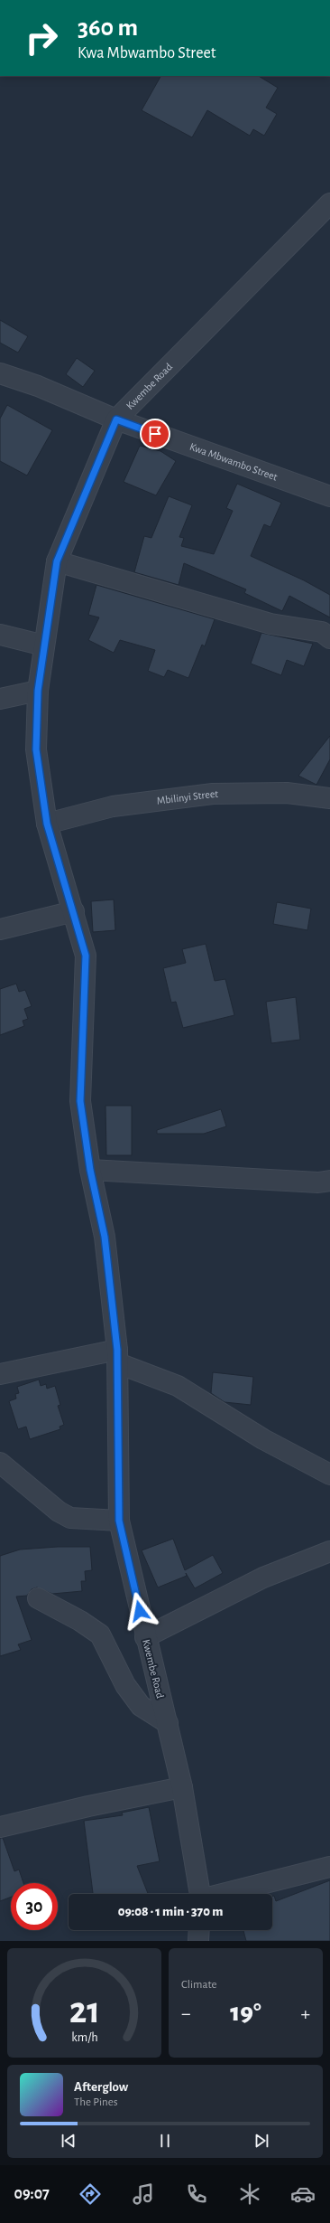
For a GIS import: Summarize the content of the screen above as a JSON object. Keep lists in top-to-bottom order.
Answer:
{
  "streets": {
    "street": ["Kwembe Road", "Kwa Mbwambo Street", "Mbilinyi Street"]
  },
  "crossings": [
    ["Kwembe Road", "Kwa Mbwambo Street"],
    ["Kwembe Road", "Mbilinyi Street"]
  ],
  "page": {
    "turn": ["360 m", "Kwa Mbwambo Street"],
    "limit": "30",
    "trip": "09:08 · 1 min · 370 m",
    "tile": "Climate",
    "heat": ["−", "19°", "+"],
    "song": ["Afterglow", "The Pines"],
    "tabs": "09:07",
    "gauge": ["21", "km/h"]
  }
}
